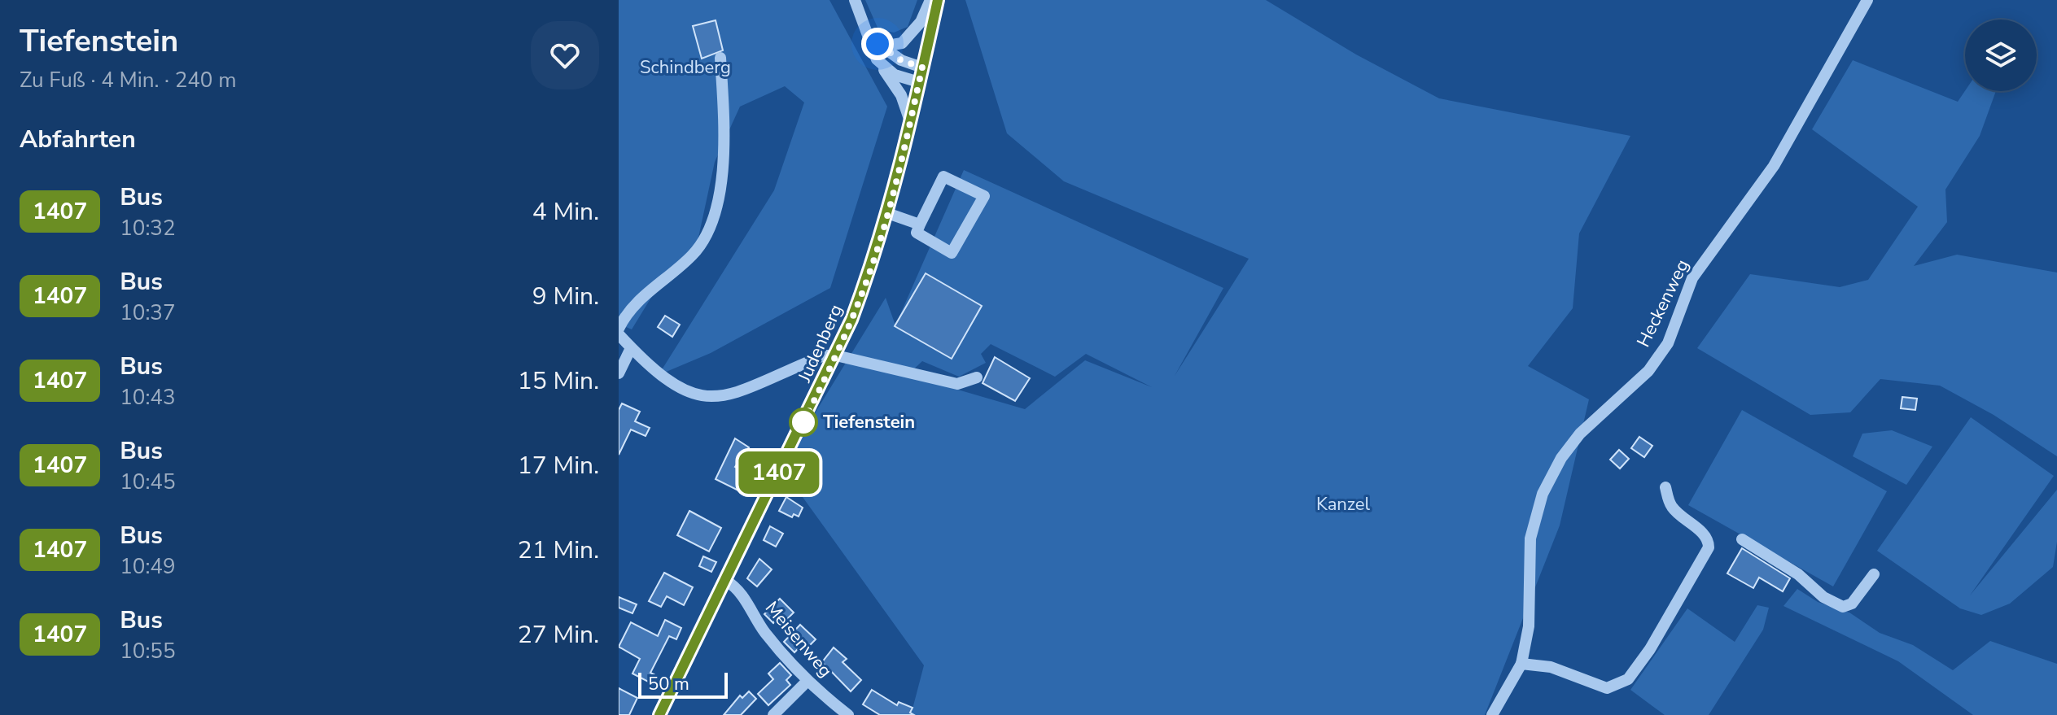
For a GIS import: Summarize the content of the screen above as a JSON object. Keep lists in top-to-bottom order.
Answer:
{
  "streets": {
    "street": ["Heckenweg", "Judenberg", "Meisenweg"]
  },
  "crossings": [
    ["Judenberg", "Meisenweg"]
  ],
  "parks": ["Schindberg", "Kanzel"],
  "places": ["Tiefenstein"],
  "lines": ["bus line 1407"],
  "scale_bar": "50 m",
  "page": {
    "heading": [
      ["Tiefenstein", "Zu Fuß · 4 Min. · 240 m"],
      "Abfahrten"
    ],
    "on_map": "1407",
    "list": [
      {
        "mark": "1407",
        "name": "Bus",
        "note": "10:32",
        "value": "4 Min."
      },
      {
        "mark": "1407",
        "name": "Bus",
        "note": "10:37",
        "value": "9 Min."
      },
      {
        "mark": "1407",
        "name": "Bus",
        "note": "10:43",
        "value": "15 Min."
      },
      {
        "mark": "1407",
        "name": "Bus",
        "note": "10:45",
        "value": "17 Min."
      },
      {
        "mark": "1407",
        "name": "Bus",
        "note": "10:49",
        "value": "21 Min."
      },
      {
        "mark": "1407",
        "name": "Bus",
        "note": "10:55",
        "value": "27 Min."
      }
    ],
    "scale": "50 m"
  }
}
